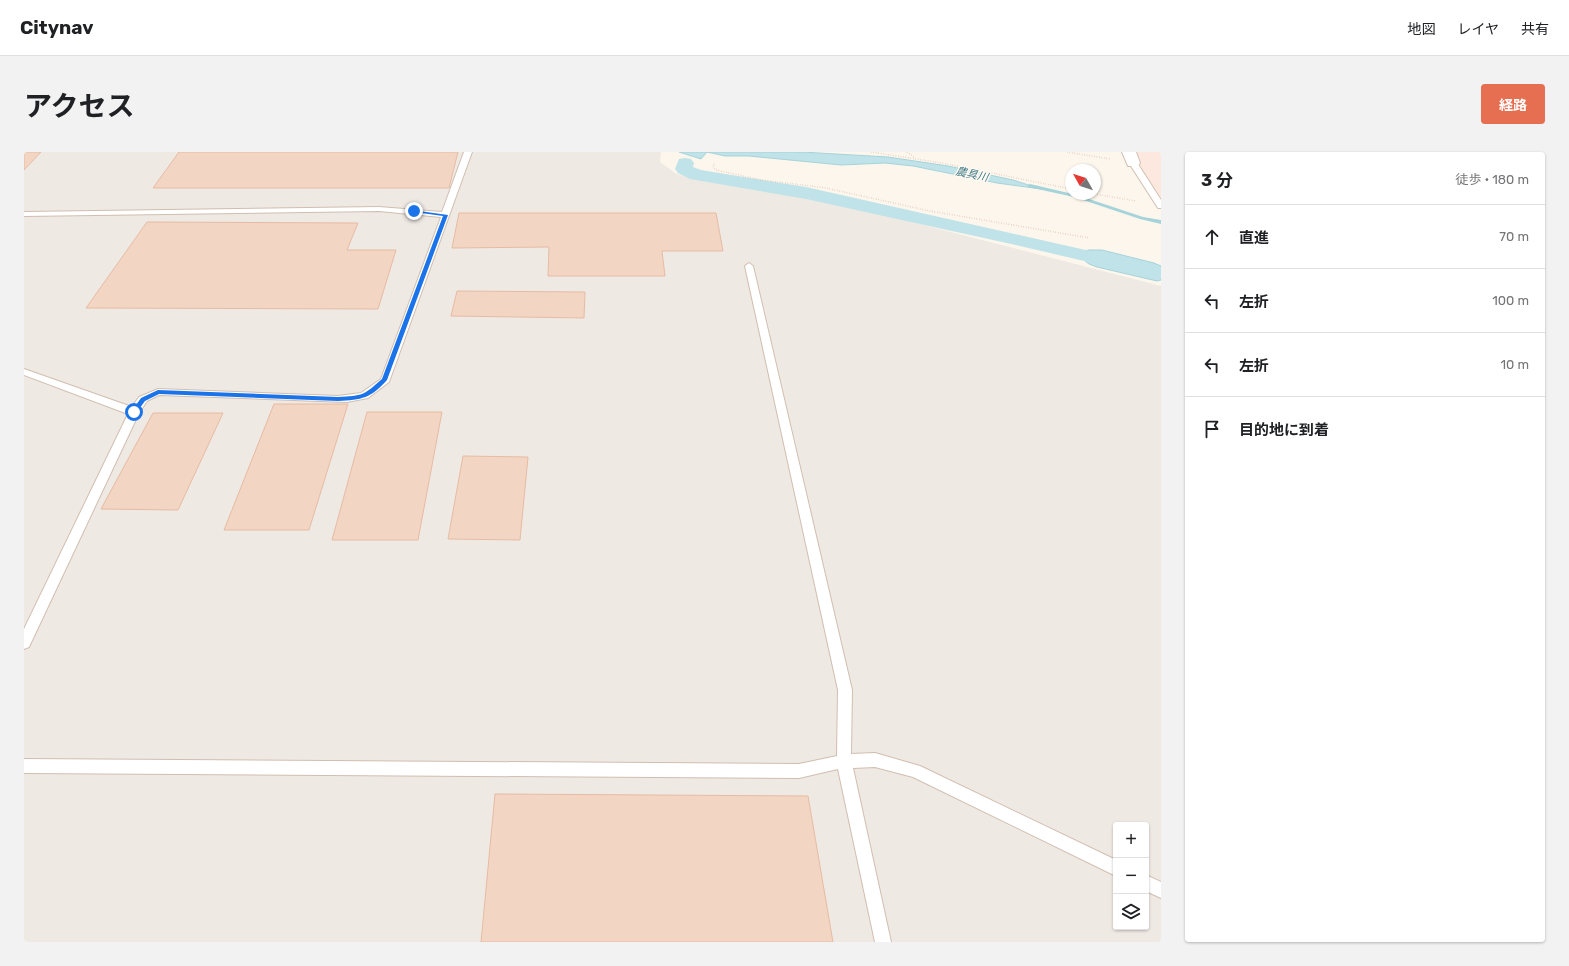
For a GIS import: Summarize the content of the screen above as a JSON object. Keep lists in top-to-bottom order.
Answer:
{
  "water": ["農具川"],
  "north": "top left",
  "page": {
    "header": "Citynav",
    "nav": ["地図", "レイヤ", "共有"],
    "title": "アクセス",
    "buttons": "経路",
    "heading": ["3 分", "徒歩 · 180 m"],
    "list": [
      ["直進", "70 m"],
      ["左折", "100 m"],
      ["左折", "10 m"],
      "目的地に到着"
    ],
    "map_buttons": ["+", "−"]
  }
}
